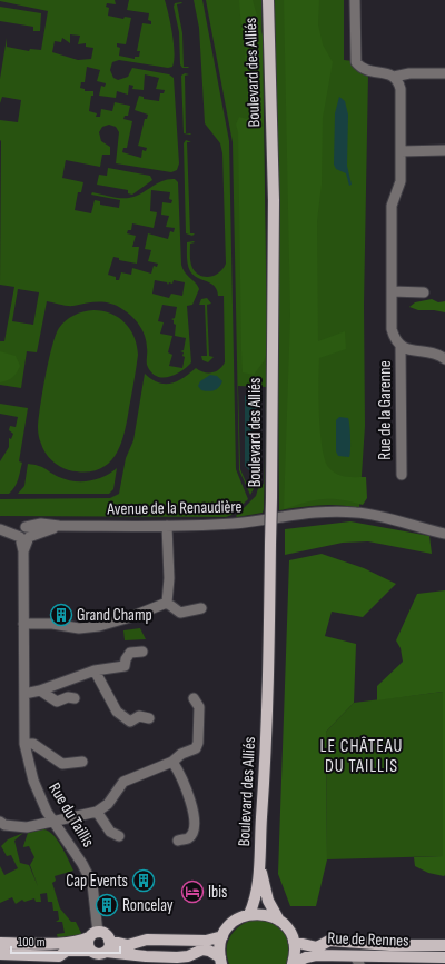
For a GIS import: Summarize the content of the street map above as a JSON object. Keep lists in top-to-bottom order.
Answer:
{
  "streets": {
    "main road": ["Boulevard des Alliés", "Rue de Rennes"],
    "street": ["Rue de la Garenne", "Avenue de la Renaudière", "Rue du Taillis"]
  },
  "crossings": [
    ["Boulevard des Alliés", "Rue de Rennes"],
    ["Avenue de la Renaudière", "Rue du Taillis"]
  ],
  "districts": ["LE CHÂTEAU DU TAILLIS"],
  "places": {
    "building": ["Grand Champ", "Cap Events", "Roncelay"],
    "hotel": ["Ibis"]
  },
  "scale_bar": "100 m"
}
